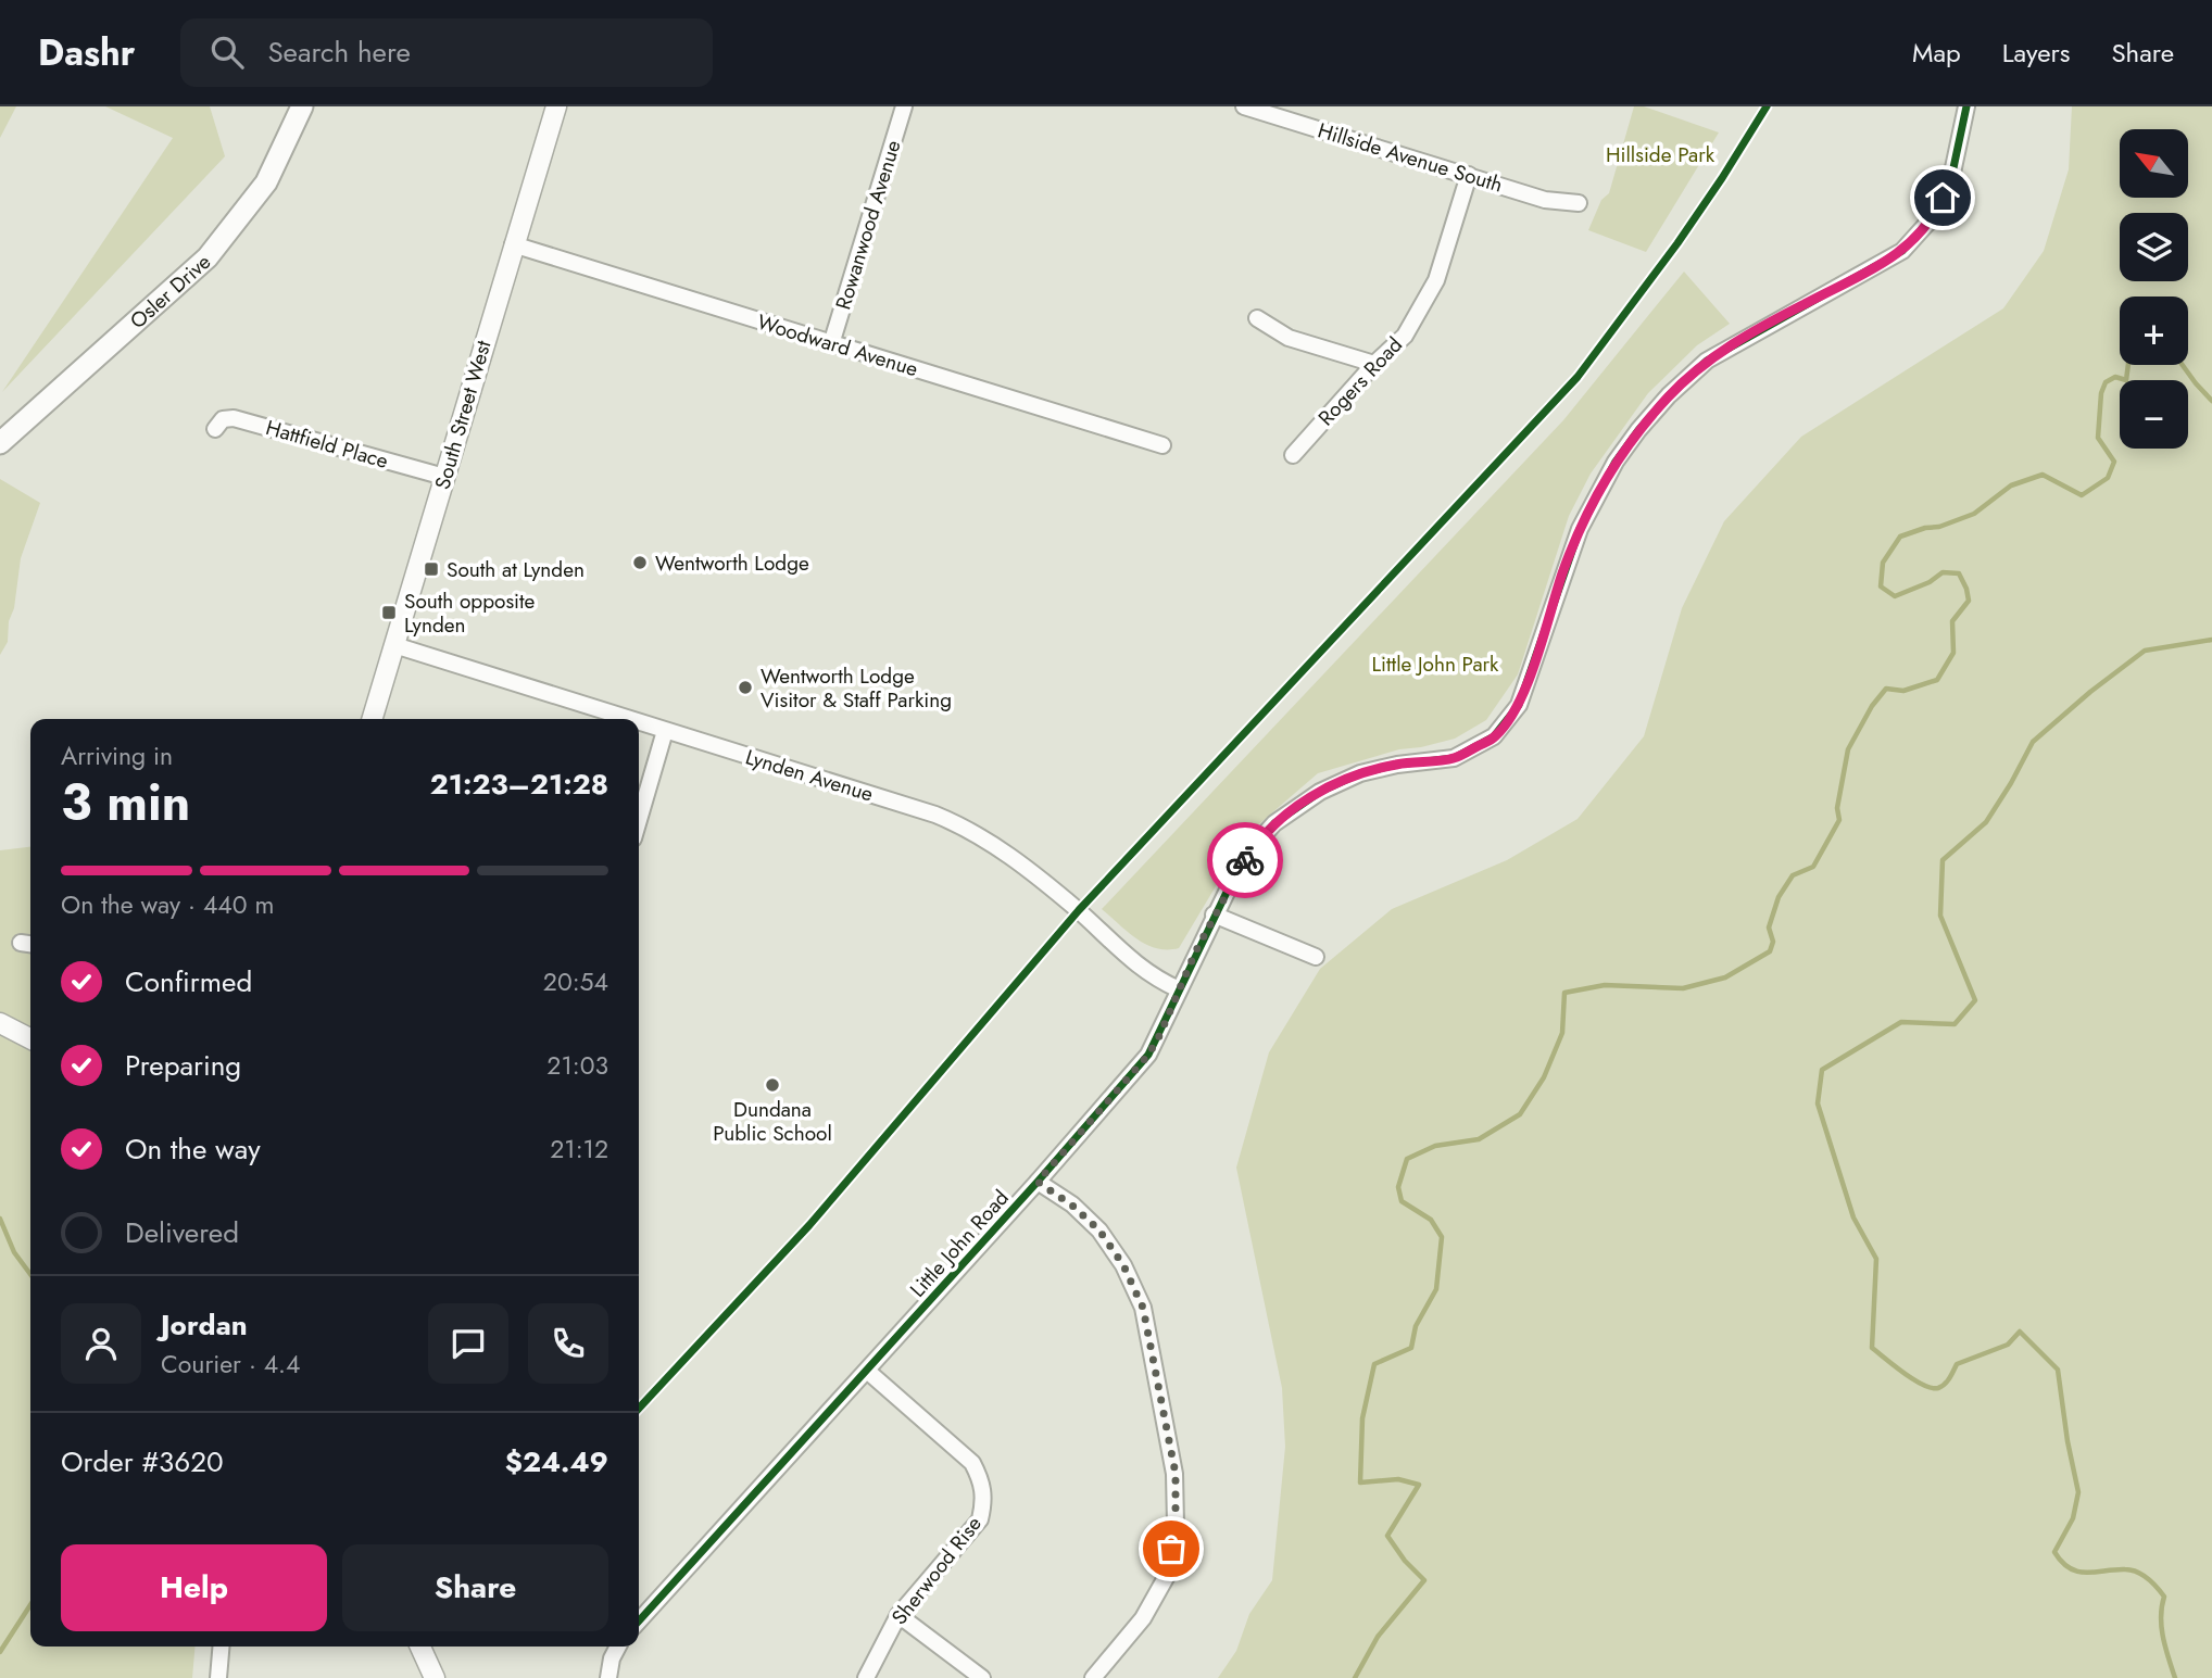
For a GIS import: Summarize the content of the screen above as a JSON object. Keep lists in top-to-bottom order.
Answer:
{
  "streets": {
    "main road": ["Osler Drive"],
    "street": [
      "Hillside Avenue South",
      "Rowanwood Avenue",
      "Woodward Avenue",
      "Rogers Road",
      "South Street West",
      "Hattfield Place",
      "Lynden Avenue",
      "Little John Road",
      "Sherwood Rise"
    ]
  },
  "crossings": [
    ["Hillside Avenue South", "Rogers Road"],
    ["Rowanwood Avenue", "Woodward Avenue"],
    ["Woodward Avenue", "South Street West"],
    ["South Street West", "Hattfield Place"],
    ["South Street West", "Lynden Avenue"],
    ["Lynden Avenue", "Little John Road"],
    ["Little John Road", "Sherwood Rise"]
  ],
  "parks": ["Hillside Park", "Little John Park"],
  "places": {
    "other": ["Wentworth Lodge", "Wentworth Lodge Visitor & Staff Parking", "Dundana Public School"],
    "transit": ["South at Lynden", "South opposite Lynden"]
  },
  "north": "top left",
  "page": {
    "header": "Dashr",
    "search": "Search here",
    "nav": ["Map", "Layers", "Share"],
    "map_buttons": ["+", "−"],
    "heading": ["3 min", "Arriving in", "21:23–21:28"],
    "panel": [
      "Jordan",
      "Courier · 4.4",
      "Order #3620",
      "$24.49"
    ],
    "bar": "On the way · 440 m",
    "list": [
      ["Confirmed", "20:54"],
      ["Preparing", "21:03"],
      ["On the way", "21:12"],
      "Delivered"
    ],
    "buttons": ["Help", "Share"]
  }
}
